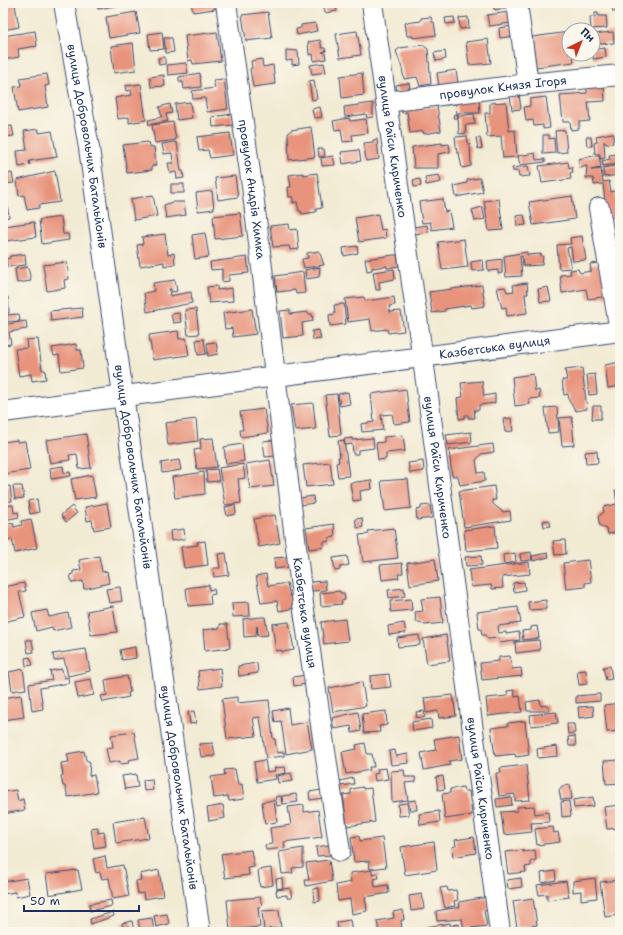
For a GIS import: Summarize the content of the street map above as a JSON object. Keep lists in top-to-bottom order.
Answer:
{
  "streets": {
    "street": [
      "провулок Князя Ігоря",
      "вулиця Раїси Кириченко",
      "вулиця Добровольчих Батальйонів",
      "провулок Андрія Химка",
      "Казбетська вулиця"
    ]
  },
  "crossings": [
    ["провулок Князя Ігоря", "вулиця Раїси Кириченко"],
    ["вулиця Раїси Кириченко", "Казбетська вулиця"],
    ["вулиця Добровольчих Батальйонів", "Казбетська вулиця"],
    ["провулок Андрія Химка", "Казбетська вулиця"]
  ],
  "scale_bar": "50 m",
  "north": "top right"
}
